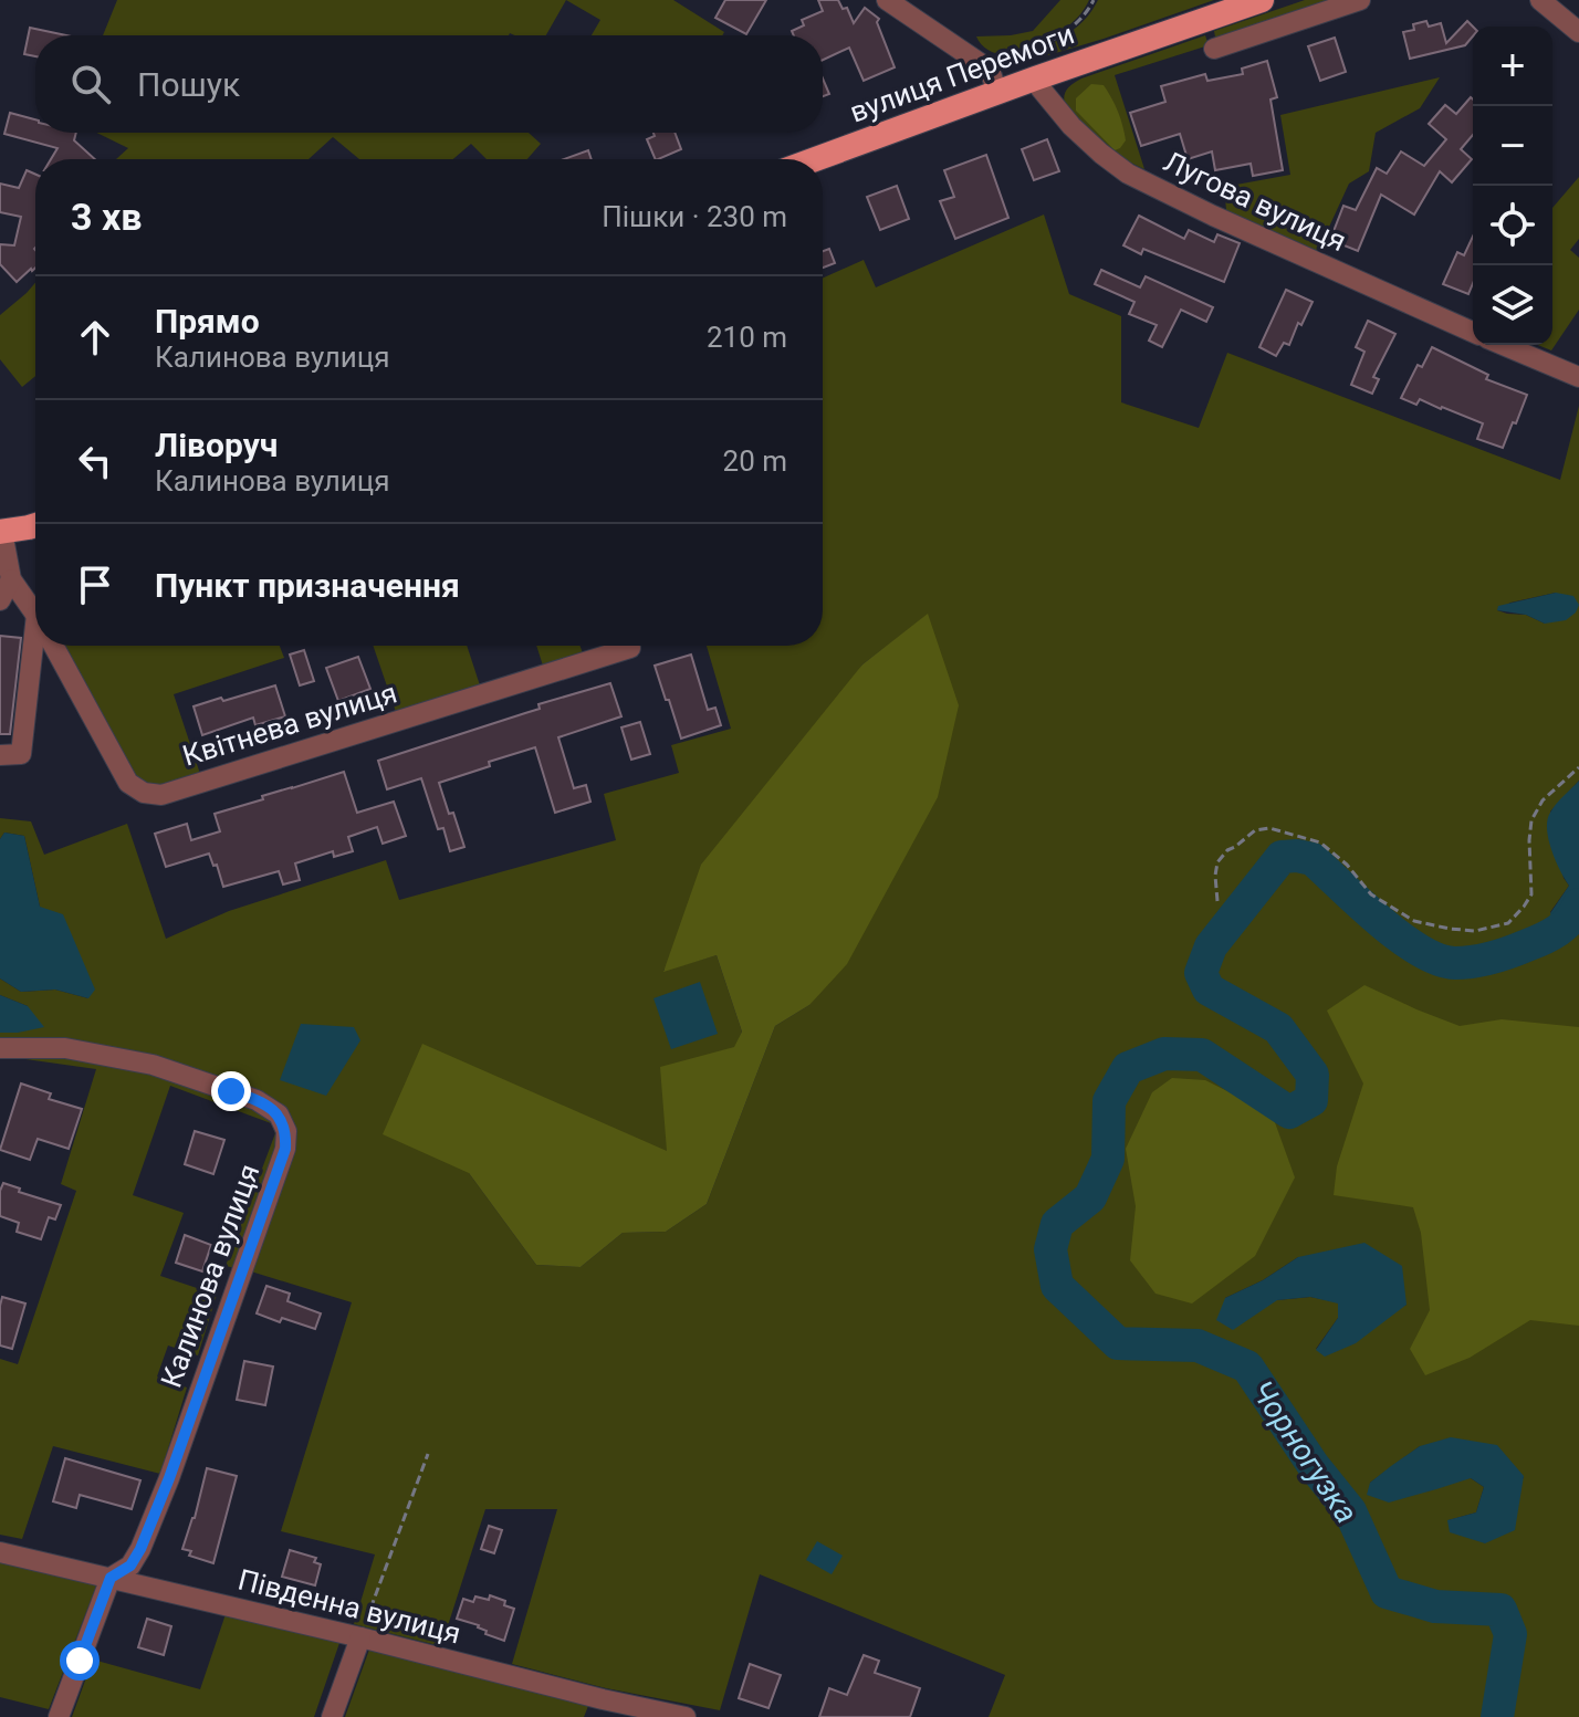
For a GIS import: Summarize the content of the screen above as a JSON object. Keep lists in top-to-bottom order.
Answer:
{
  "streets": {
    "main road": ["вулиця Перемоги"],
    "street": [
      "Лугова вулиця",
      "Квітнева вулиця",
      "Калинова вулиця",
      "Південна вулиця"
    ]
  },
  "crossings": [
    ["вулиця Перемоги", "Лугова вулиця"],
    ["Калинова вулиця", "Південна вулиця"]
  ],
  "water": ["Чорногузка"],
  "page": {
    "map_buttons": ["+", "−"],
    "search": "Пошук",
    "heading": ["3 хв", "Пішки · 230 m"],
    "list": [
      ["Прямо", "Калинова вулиця", "210 m"],
      ["Ліворуч", "Калинова вулиця", "20 m"],
      "Пункт призначення"
    ]
  }
}
